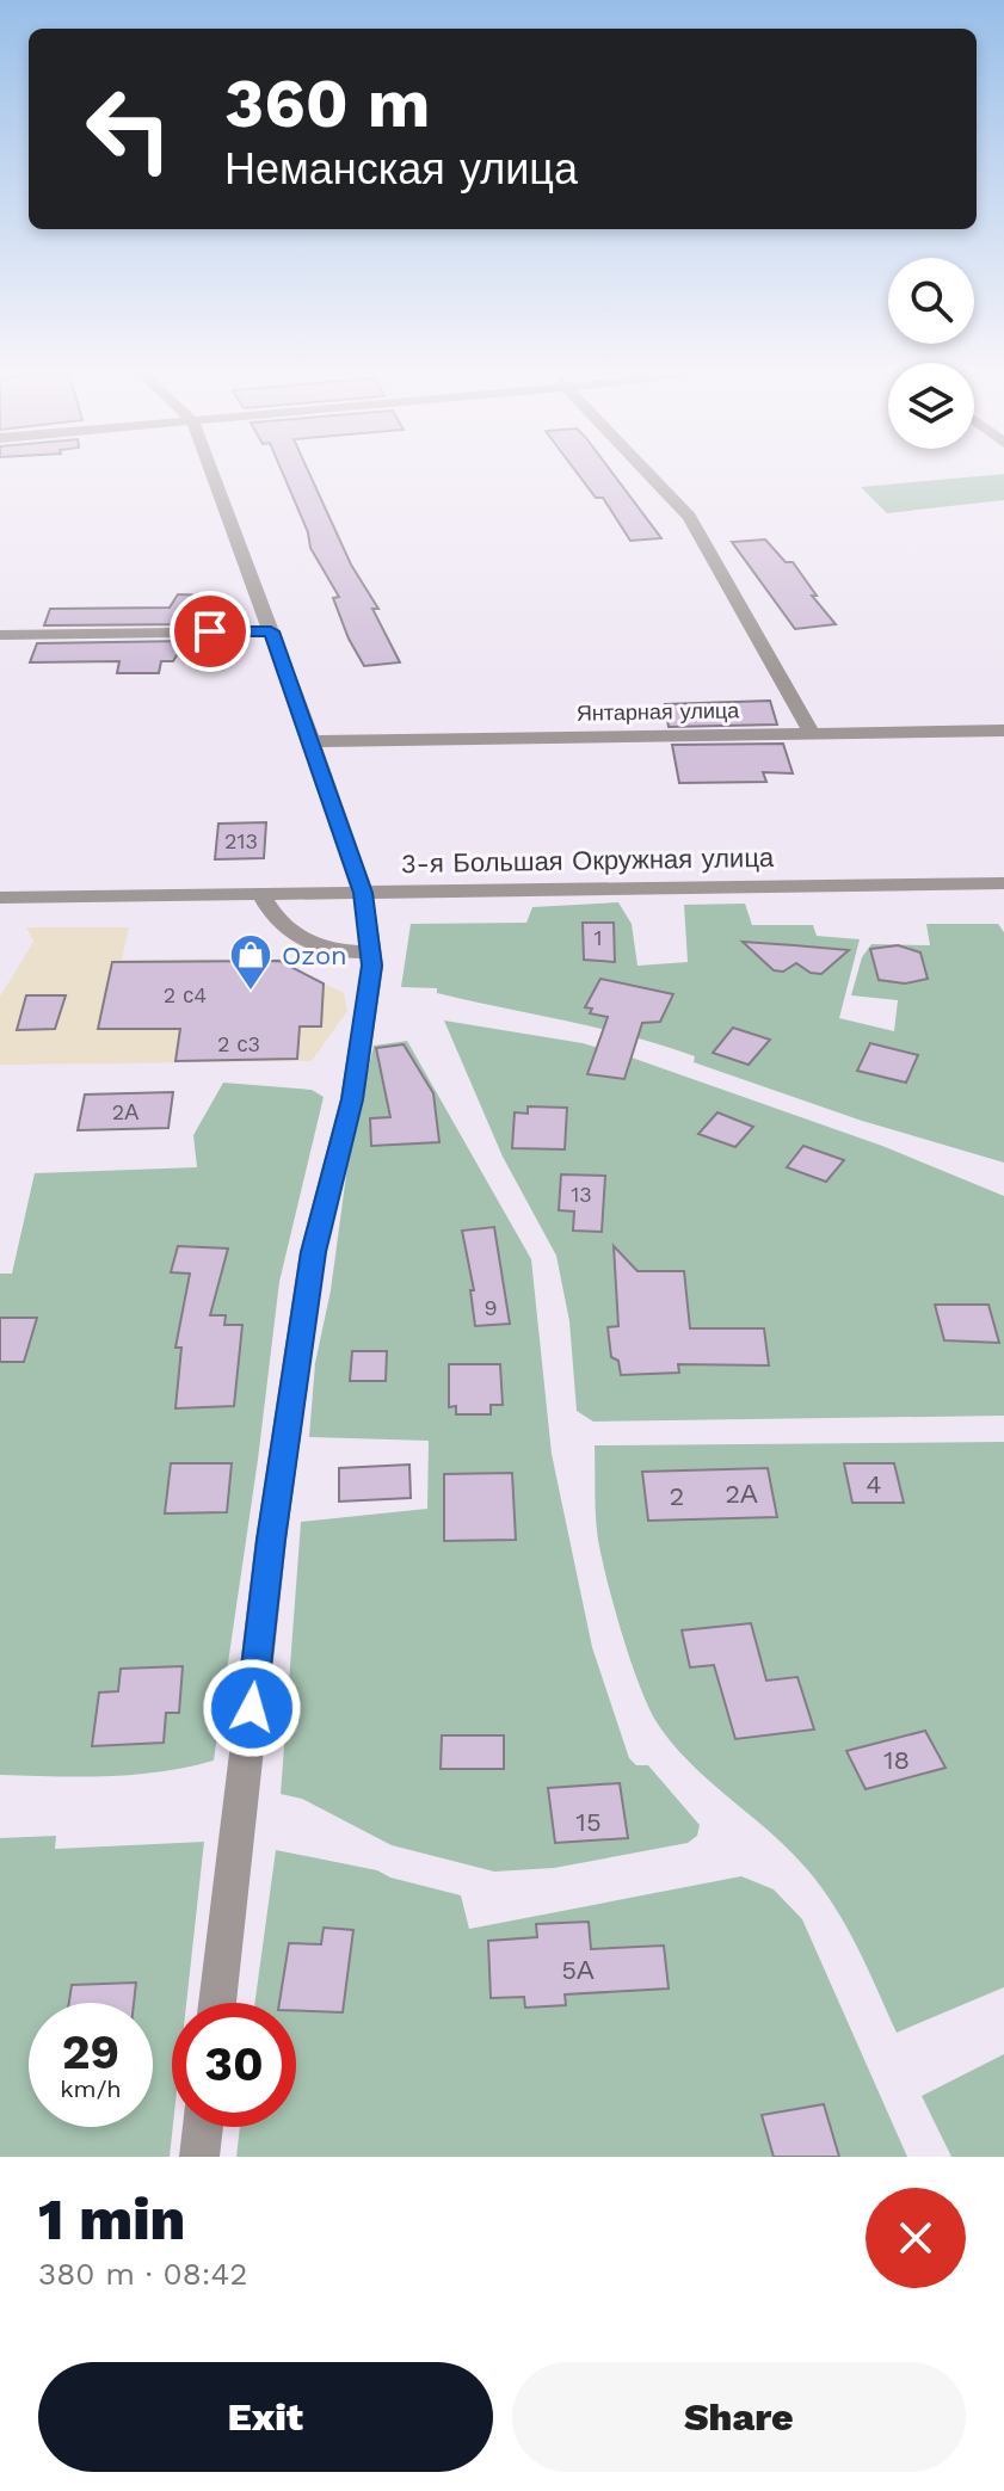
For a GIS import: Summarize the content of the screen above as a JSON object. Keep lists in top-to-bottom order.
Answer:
{
  "streets": {
    "street": ["Янтарная улица", "3-я Большая Окружная улица"]
  },
  "places": {
    "shop": ["Ozon"]
  },
  "house_numbers": [
    "213",
    "1",
    "2 с4",
    "2 с3",
    "2А",
    "13",
    "9",
    "4",
    "2А",
    "2",
    "18",
    "15",
    "5А"
  ],
  "page": {
    "turn": ["360 m", "Неманская улица"],
    "speed": "29 km/h",
    "limit": "30",
    "heading": ["1 min", "380 m · 08:42"],
    "buttons": ["Exit", "Share"]
  }
}
